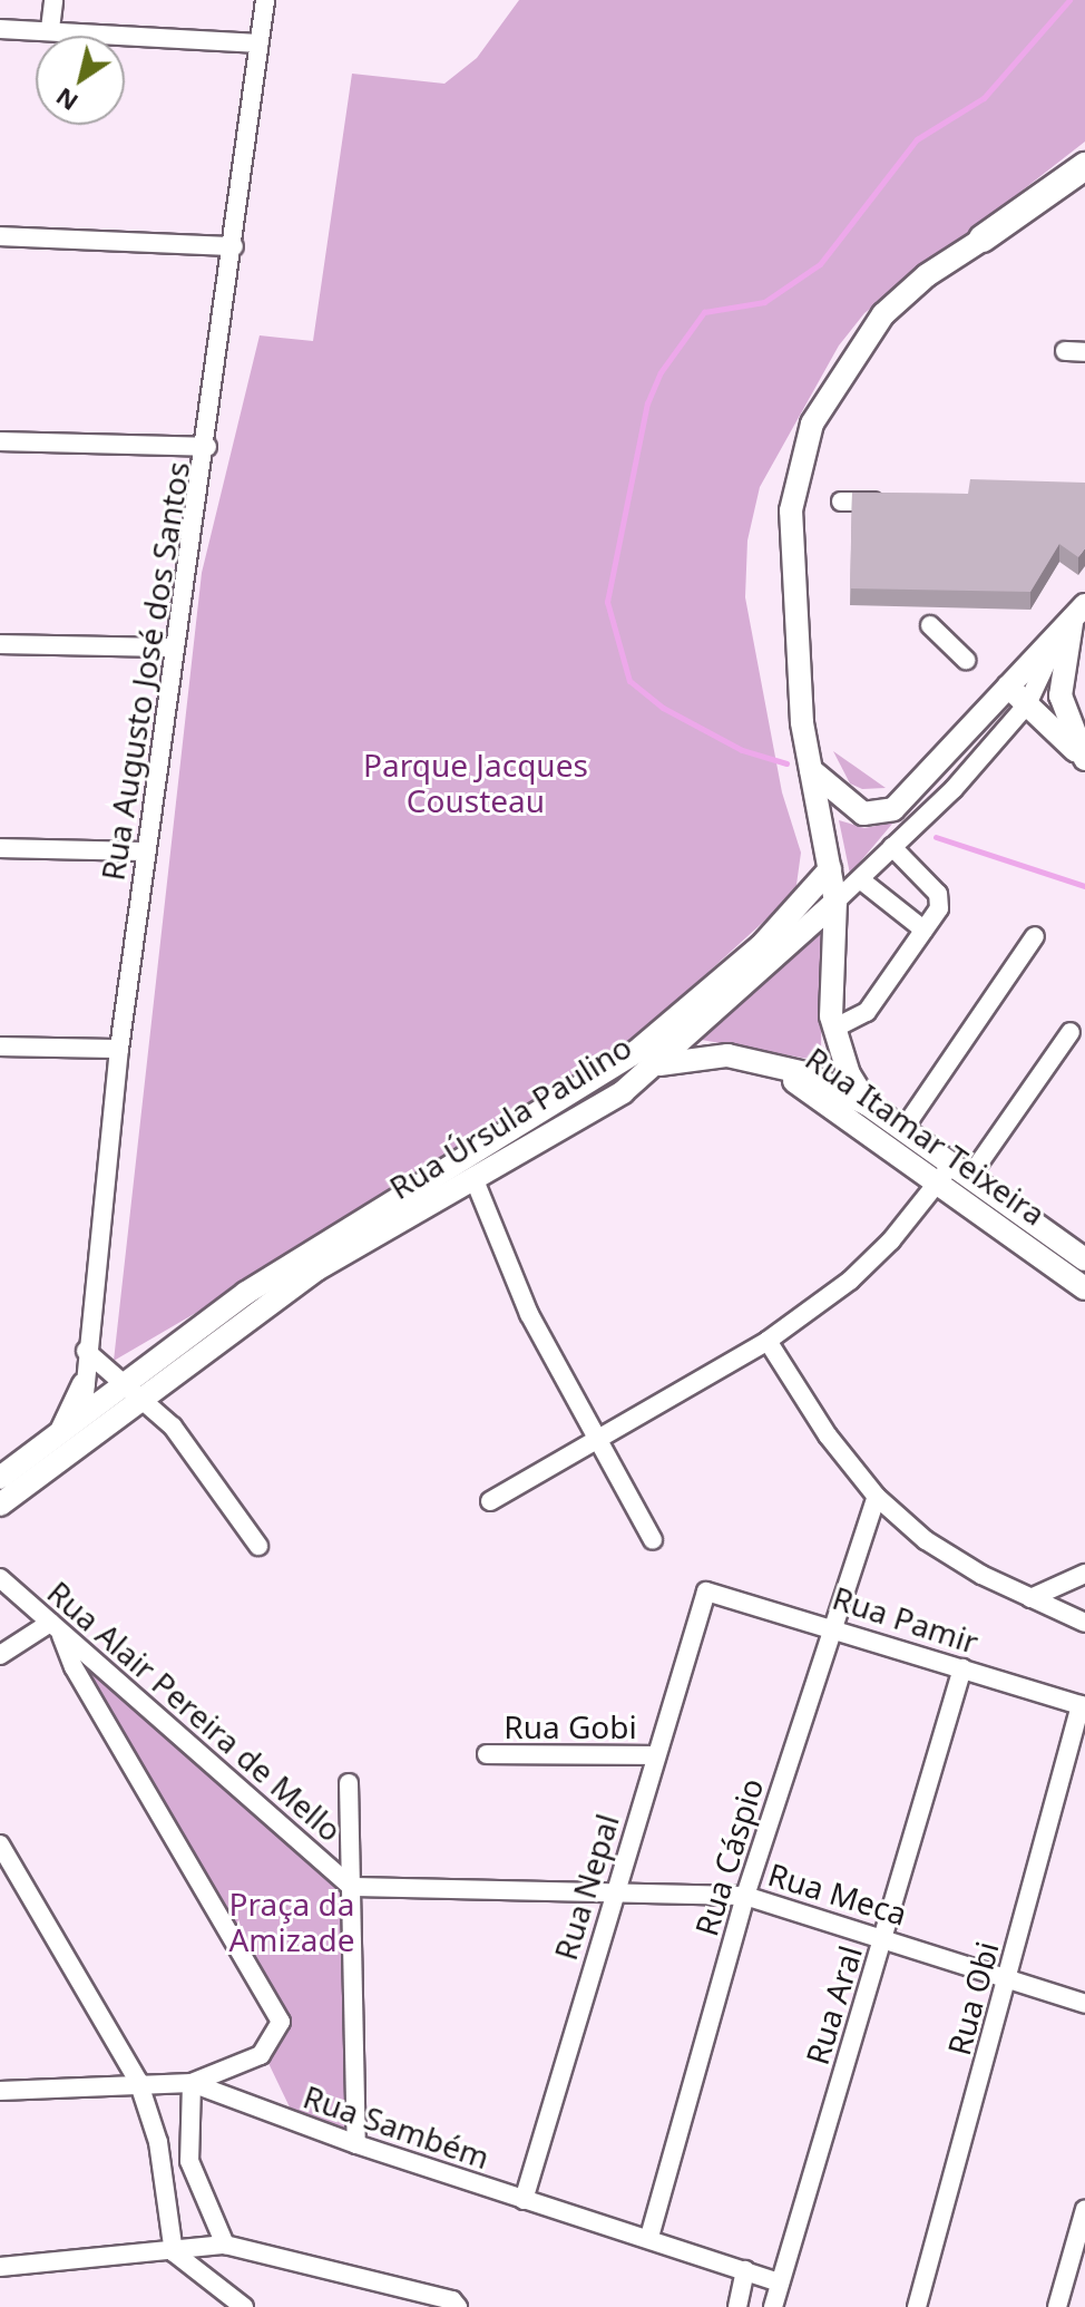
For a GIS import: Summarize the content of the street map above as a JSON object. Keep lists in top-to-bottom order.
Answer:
{
  "streets": {
    "main road": ["Rua Úrsula Paulino", "Rua Itamar Teixeira"],
    "street": [
      "Rua Augusto José dos Santos",
      "Rua Pamir",
      "Rua Alair Pereira de Mello",
      "Rua Gobi",
      "Rua Cáspio",
      "Rua Nepal",
      "Rua Meca",
      "Rua Obi",
      "Rua Aral",
      "Rua Sambém"
    ]
  },
  "crossings": [
    ["Rua Augusto José dos Santos", "Rua Úrsula Paulino"],
    ["Rua Úrsula Paulino", "Rua Itamar Teixeira"],
    ["Rua Pamir", "Rua Cáspio"],
    ["Rua Pamir", "Rua Nepal"],
    ["Rua Pamir", "Rua Obi"],
    ["Rua Pamir", "Rua Aral"],
    ["Rua Alair Pereira de Mello", "Rua Meca"],
    ["Rua Gobi", "Rua Nepal"],
    ["Rua Cáspio", "Rua Meca"],
    ["Rua Cáspio", "Rua Sambém"],
    ["Rua Nepal", "Rua Meca"],
    ["Rua Nepal", "Rua Sambém"],
    ["Rua Meca", "Rua Obi"],
    ["Rua Meca", "Rua Aral"],
    ["Rua Aral", "Rua Sambém"]
  ],
  "parks": ["Parque Jacques Cousteau", "Praça da Amizade"],
  "north": "bottom left"
}
